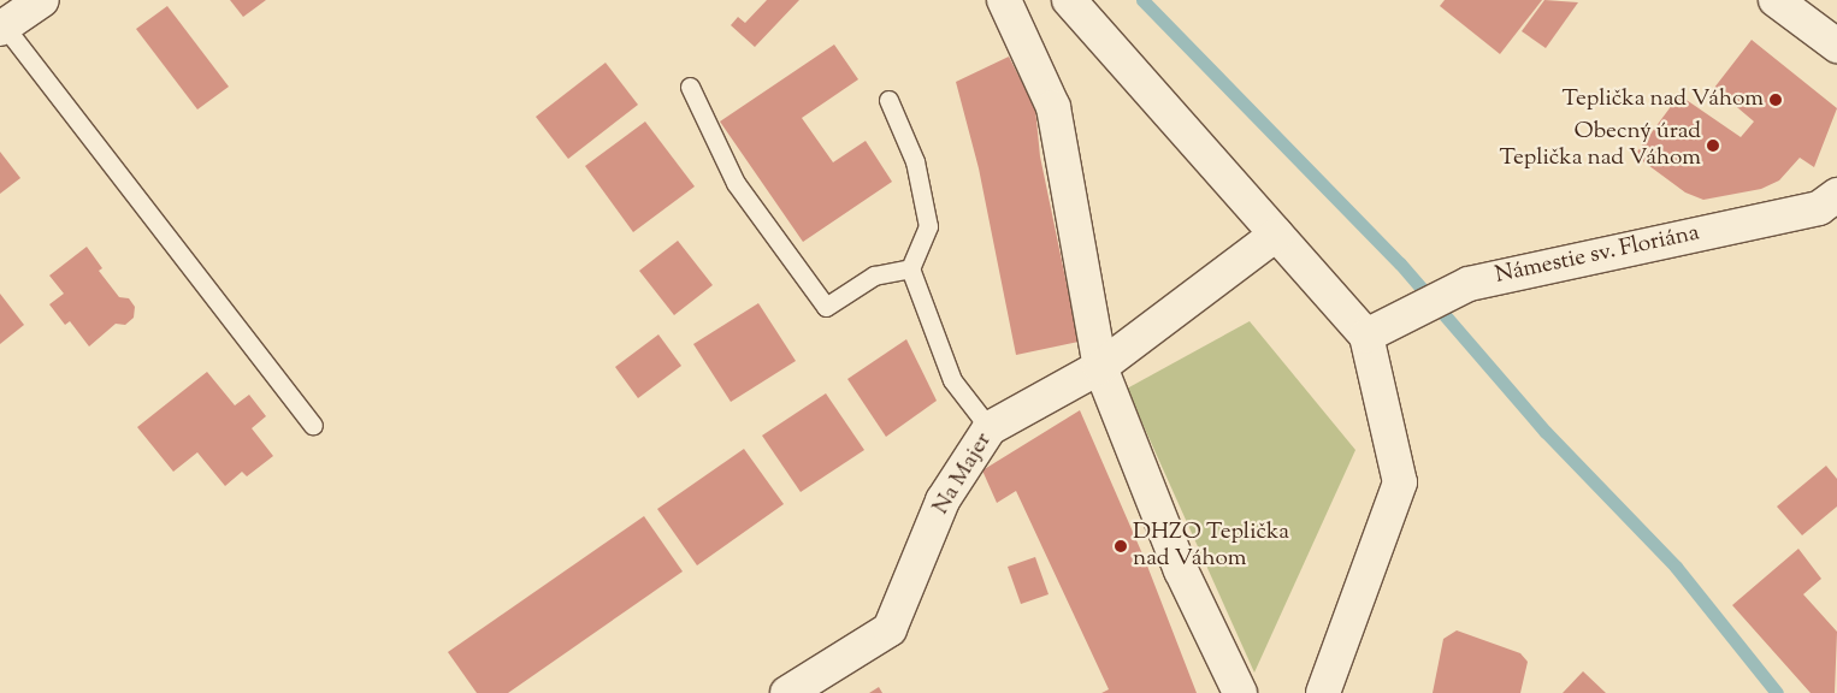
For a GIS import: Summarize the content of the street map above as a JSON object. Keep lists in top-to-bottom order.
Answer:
{
  "streets": {
    "street": ["Námestie sv. Floriána", "Na Majer"]
  },
  "places": ["Teplička nad Váhom", "Obecný úrad Teplička nad Váhom", "DHZO Teplička nad Váhom"]
}
